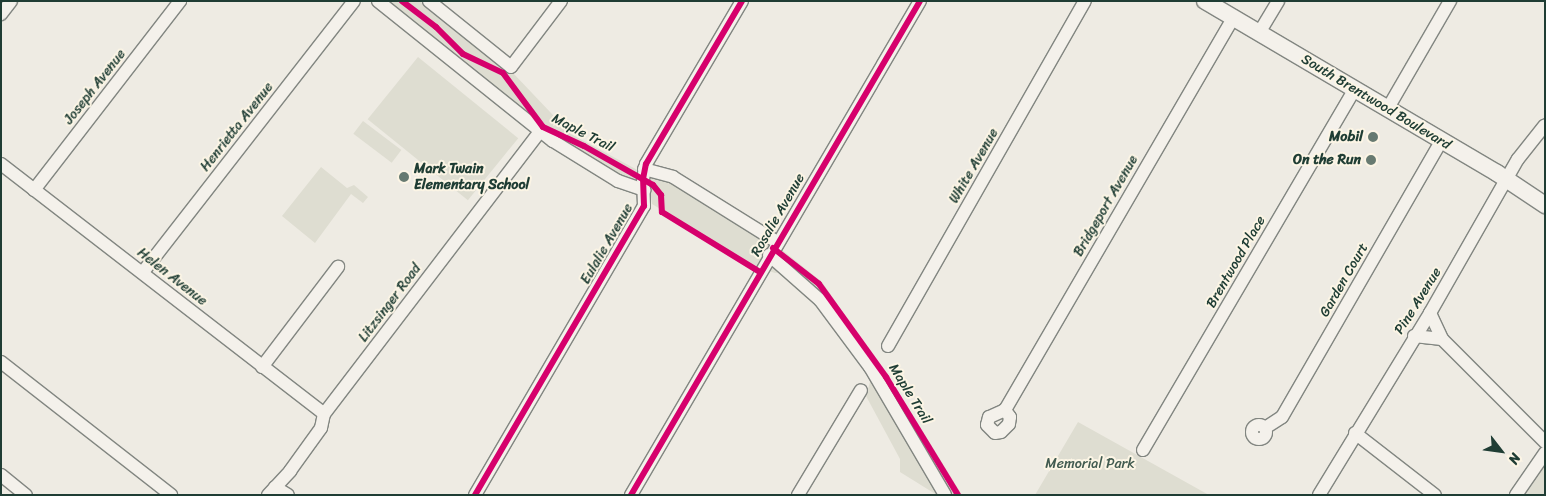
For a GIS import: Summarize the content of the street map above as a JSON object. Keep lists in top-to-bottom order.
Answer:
{
  "streets": {
    "main road": ["South Brentwood Boulevard"],
    "street": [
      "Joseph Avenue",
      "Henrietta Avenue",
      "White Avenue",
      "Bridgeport Avenue",
      "Rosalie Avenue",
      "Eulalie Avenue",
      "Brentwood Place",
      "Helen Avenue",
      "Garden Court",
      "Pine Avenue",
      "Litzsinger Road"
    ],
    "cycle path": ["Maple Trail"]
  },
  "crossings": [
    ["Joseph Avenue", "Helen Avenue"],
    ["South Brentwood Boulevard", "Bridgeport Avenue"],
    ["South Brentwood Boulevard", "Brentwood Place"],
    ["South Brentwood Boulevard", "Garden Court"],
    ["South Brentwood Boulevard", "Pine Avenue"],
    ["Henrietta Avenue", "Helen Avenue"],
    ["Helen Avenue", "Litzsinger Road"]
  ],
  "parks": ["Memorial Park"],
  "places": ["Mobil", "On the Run", "Mark Twain Elementary School"],
  "north": "bottom right"
}
